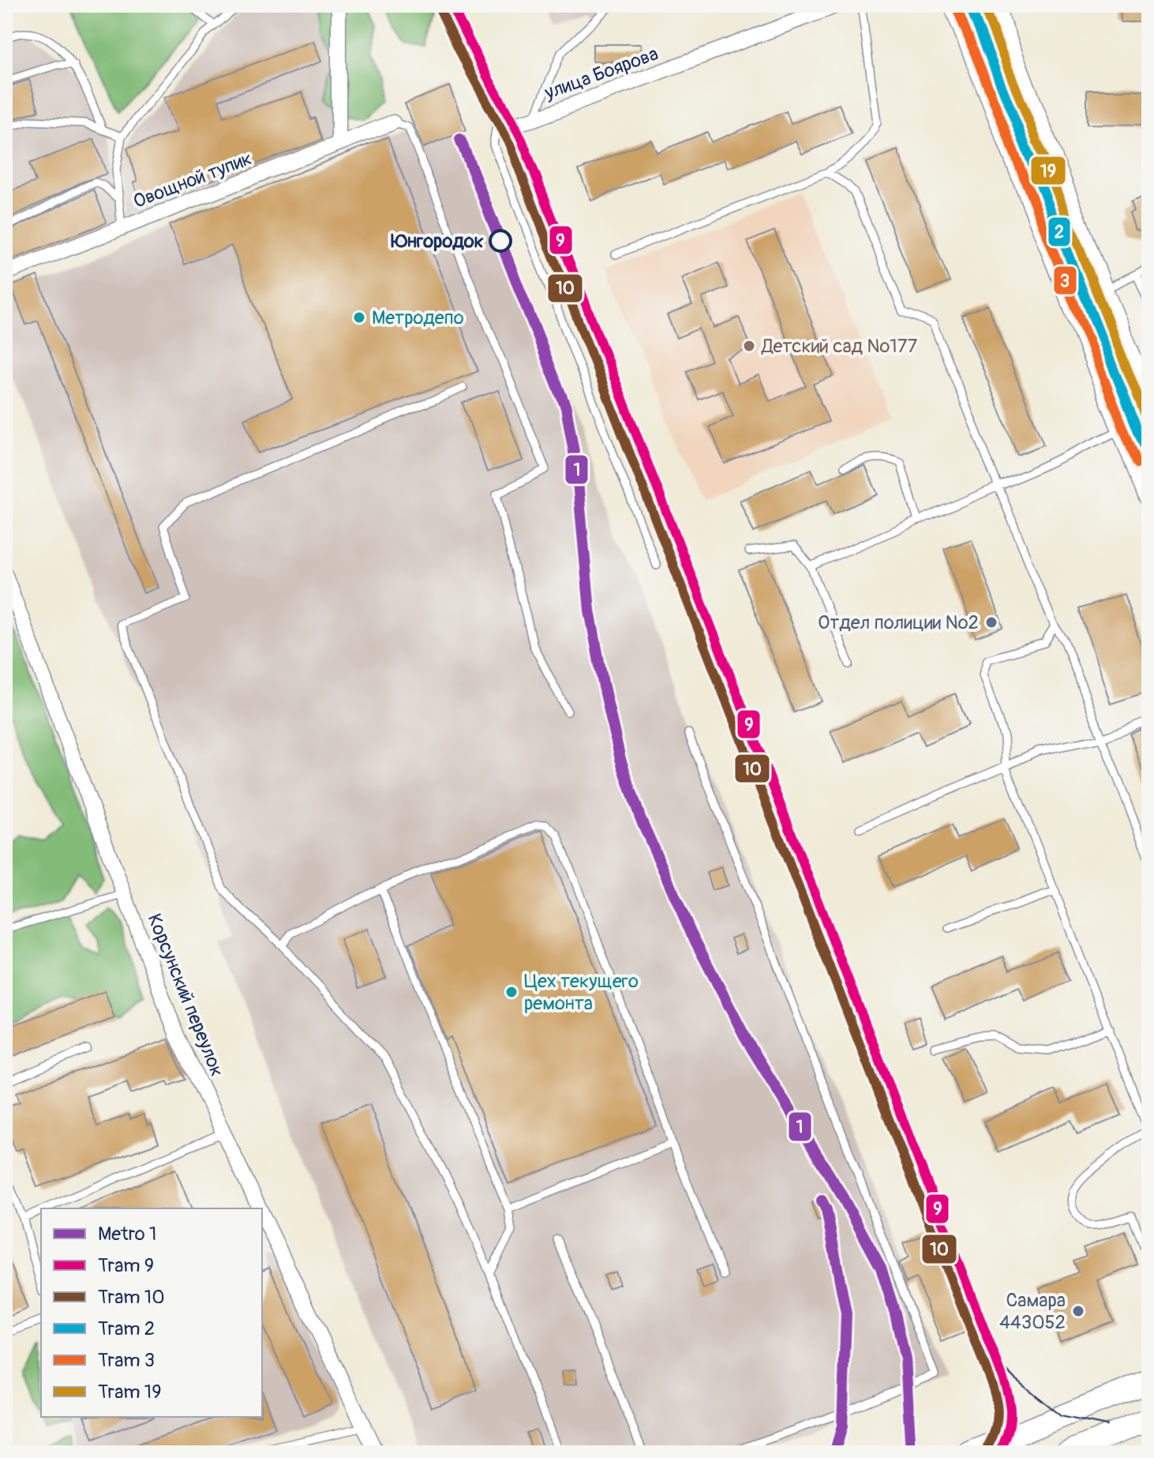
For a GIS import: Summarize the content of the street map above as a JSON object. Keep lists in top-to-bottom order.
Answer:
{
  "streets": {
    "street": ["улица Боярова", "Овощной тупик", "Корсунский переулок"]
  },
  "places": [
    "Юнгородок",
    "Метродепо",
    "Детский сад №177",
    "Отдел полиции №2",
    "Цех текущего ремонта",
    "Самара 443052"
  ],
  "lines": [
    "tram line 9",
    "tram line 2",
    "tram line 19",
    "tram line 3",
    "tram line 10",
    "metro line 1"
  ],
  "legend": [
    "Metro 1",
    "Tram 9",
    "Tram 10",
    "Tram 2",
    "Tram 3",
    "Tram 19"
  ]
}
